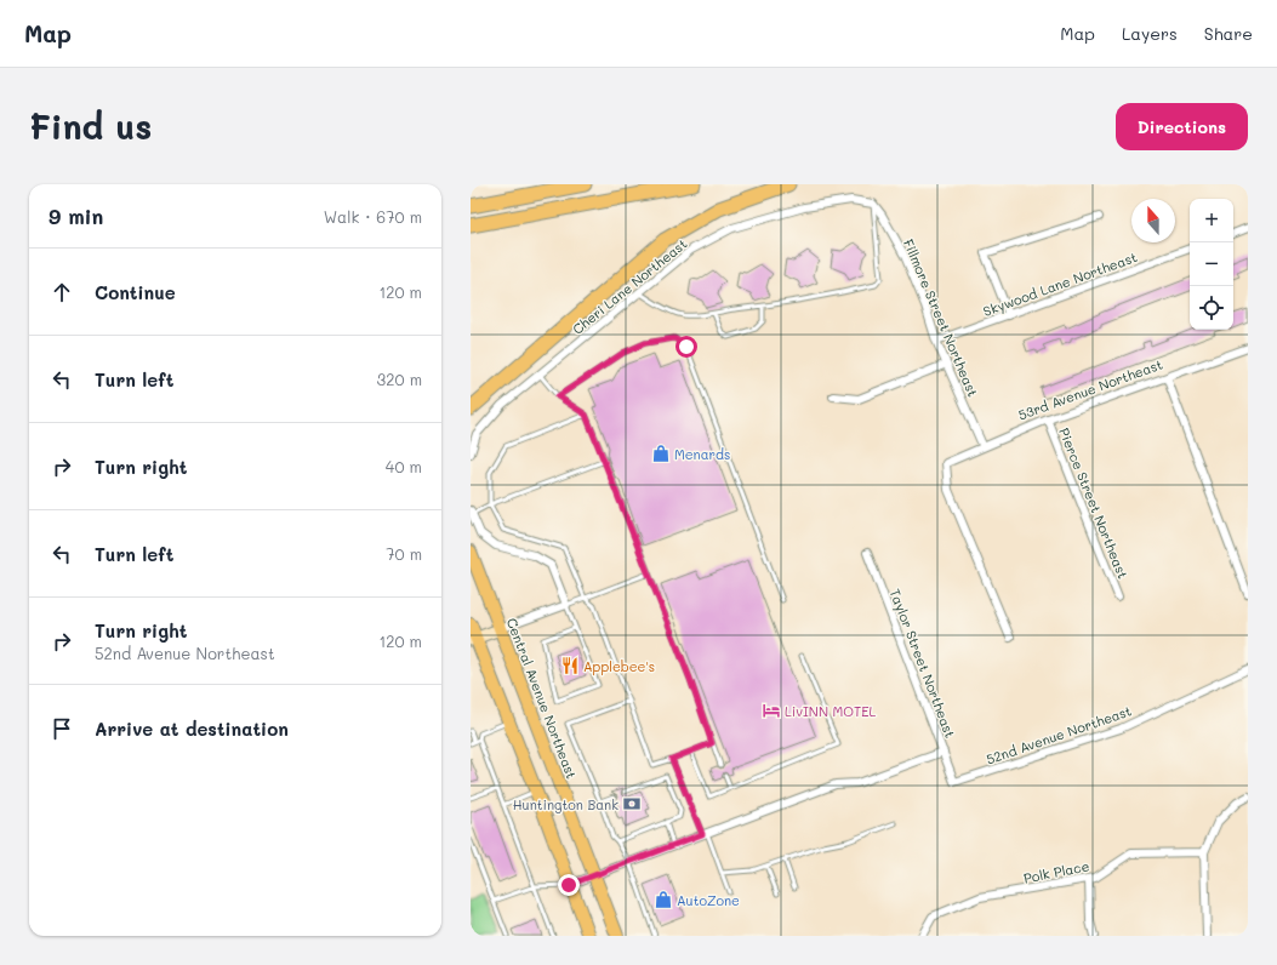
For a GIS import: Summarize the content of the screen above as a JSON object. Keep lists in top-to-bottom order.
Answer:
{
  "streets": {
    "main road": ["Central Avenue Northeast"],
    "street": [
      "Skywood Lane Northeast",
      "Cheri Lane Northeast",
      "Fillmore Street Northeast",
      "53rd Avenue Northeast",
      "Pierce Street Northeast",
      "Taylor Street Northeast",
      "52nd Avenue Northeast",
      "Polk Place"
    ]
  },
  "crossings": [
    ["Skywood Lane Northeast", "Fillmore Street Northeast"],
    ["Cheri Lane Northeast", "Fillmore Street Northeast"],
    ["Fillmore Street Northeast", "53rd Avenue Northeast"],
    ["53rd Avenue Northeast", "Pierce Street Northeast"],
    ["Taylor Street Northeast", "52nd Avenue Northeast"]
  ],
  "places": {
    "shop": ["Menards", "AutoZone"],
    "restaurant": ["Applebee's"],
    "hotel": ["LivINN MOTEL"],
    "bank": ["Huntington Bank"]
  },
  "north": "top",
  "page": {
    "header": "Map",
    "nav": ["Map", "Layers", "Share"],
    "buttons": "Directions",
    "title": "Find us",
    "heading": ["9 min", "Walk · 670 m"],
    "map_buttons": ["+", "−"],
    "list": [
      ["Continue", "120 m"],
      ["Turn left", "320 m"],
      ["Turn right", "40 m"],
      ["Turn left", "70 m"],
      ["Turn right", "52nd Avenue Northeast", "120 m"],
      "Arrive at destination"
    ]
  }
}
